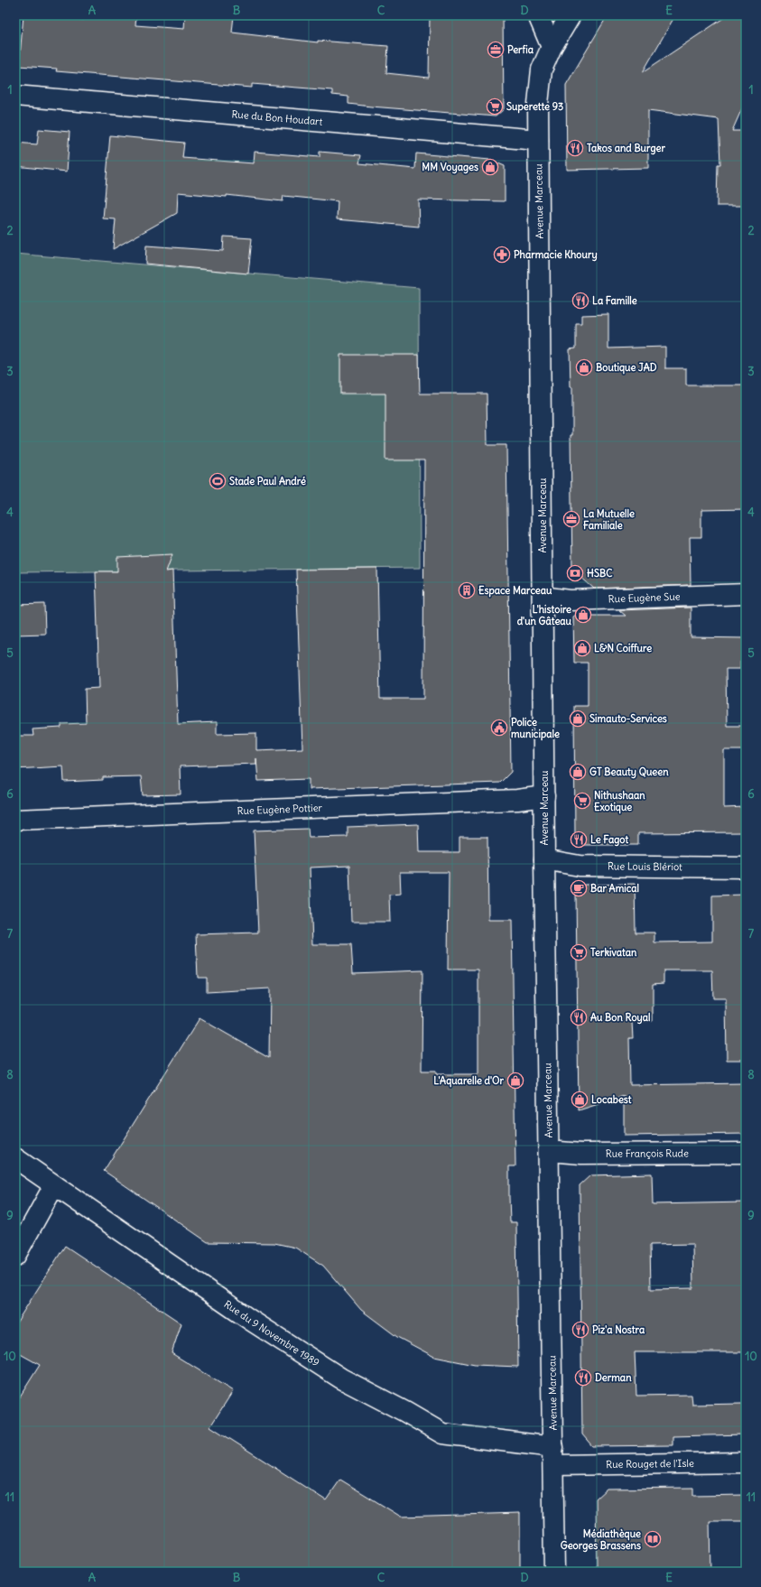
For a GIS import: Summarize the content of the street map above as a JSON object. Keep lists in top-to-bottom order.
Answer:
{
  "streets": {
    "street": [
      "Rue du Bon Houdart",
      "Avenue Marceau",
      "Rue Eugène Sue",
      "Rue Eugène Pottier",
      "Rue Louis Blériot",
      "Rue François Rude",
      "Rue du 9 Novembre 1989",
      "Rue Rouget de l'Isle"
    ]
  },
  "crossings": [
    ["Rue du Bon Houdart", "Avenue Marceau"],
    ["Avenue Marceau", "Rue Eugène Sue"],
    ["Avenue Marceau", "Rue Eugène Pottier"],
    ["Avenue Marceau", "Rue Louis Blériot"],
    ["Avenue Marceau", "Rue François Rude"],
    ["Avenue Marceau", "Rue du 9 Novembre 1989"],
    ["Avenue Marceau", "Rue Rouget de l'Isle"],
    ["Rue du 9 Novembre 1989", "Rue Rouget de l'Isle"]
  ],
  "places": {
    "office": ["Perfia", "La Mutuelle Familiale"],
    "supermarket": ["Superette 93", "Nithushaan Exotique", "Terkivatan"],
    "restaurant": [
      "Takos and Burger",
      "La Famille",
      "Le Fagot",
      "Au Bon Royal",
      "Piz'a Nostra",
      "Derman"
    ],
    "shop": [
      "MM Voyages",
      "Boutique JAD",
      "L'histoire d'un Gâteau",
      "L&N Coiffure",
      "Simauto-Services",
      "GT Beauty Queen",
      "L'Aquarelle d'Or",
      "Locabest"
    ],
    "pharmacy": ["Pharmacie Khoury"],
    "sports": ["Stade Paul André"],
    "bank": ["HSBC"],
    "building": ["Espace Marceau"],
    "public building": ["Police municipale"],
    "cafe": ["Bar Amical"],
    "library": ["Médiathèque Georges Brassens"]
  },
  "grid": {
    "columns": [
      "A",
      "B",
      "C",
      "D",
      "E"
    ],
    "rows": [
      "1",
      "2",
      "3",
      "4",
      "5",
      "6",
      "7",
      "8",
      "9",
      "10",
      "11"
    ]
  }
}
